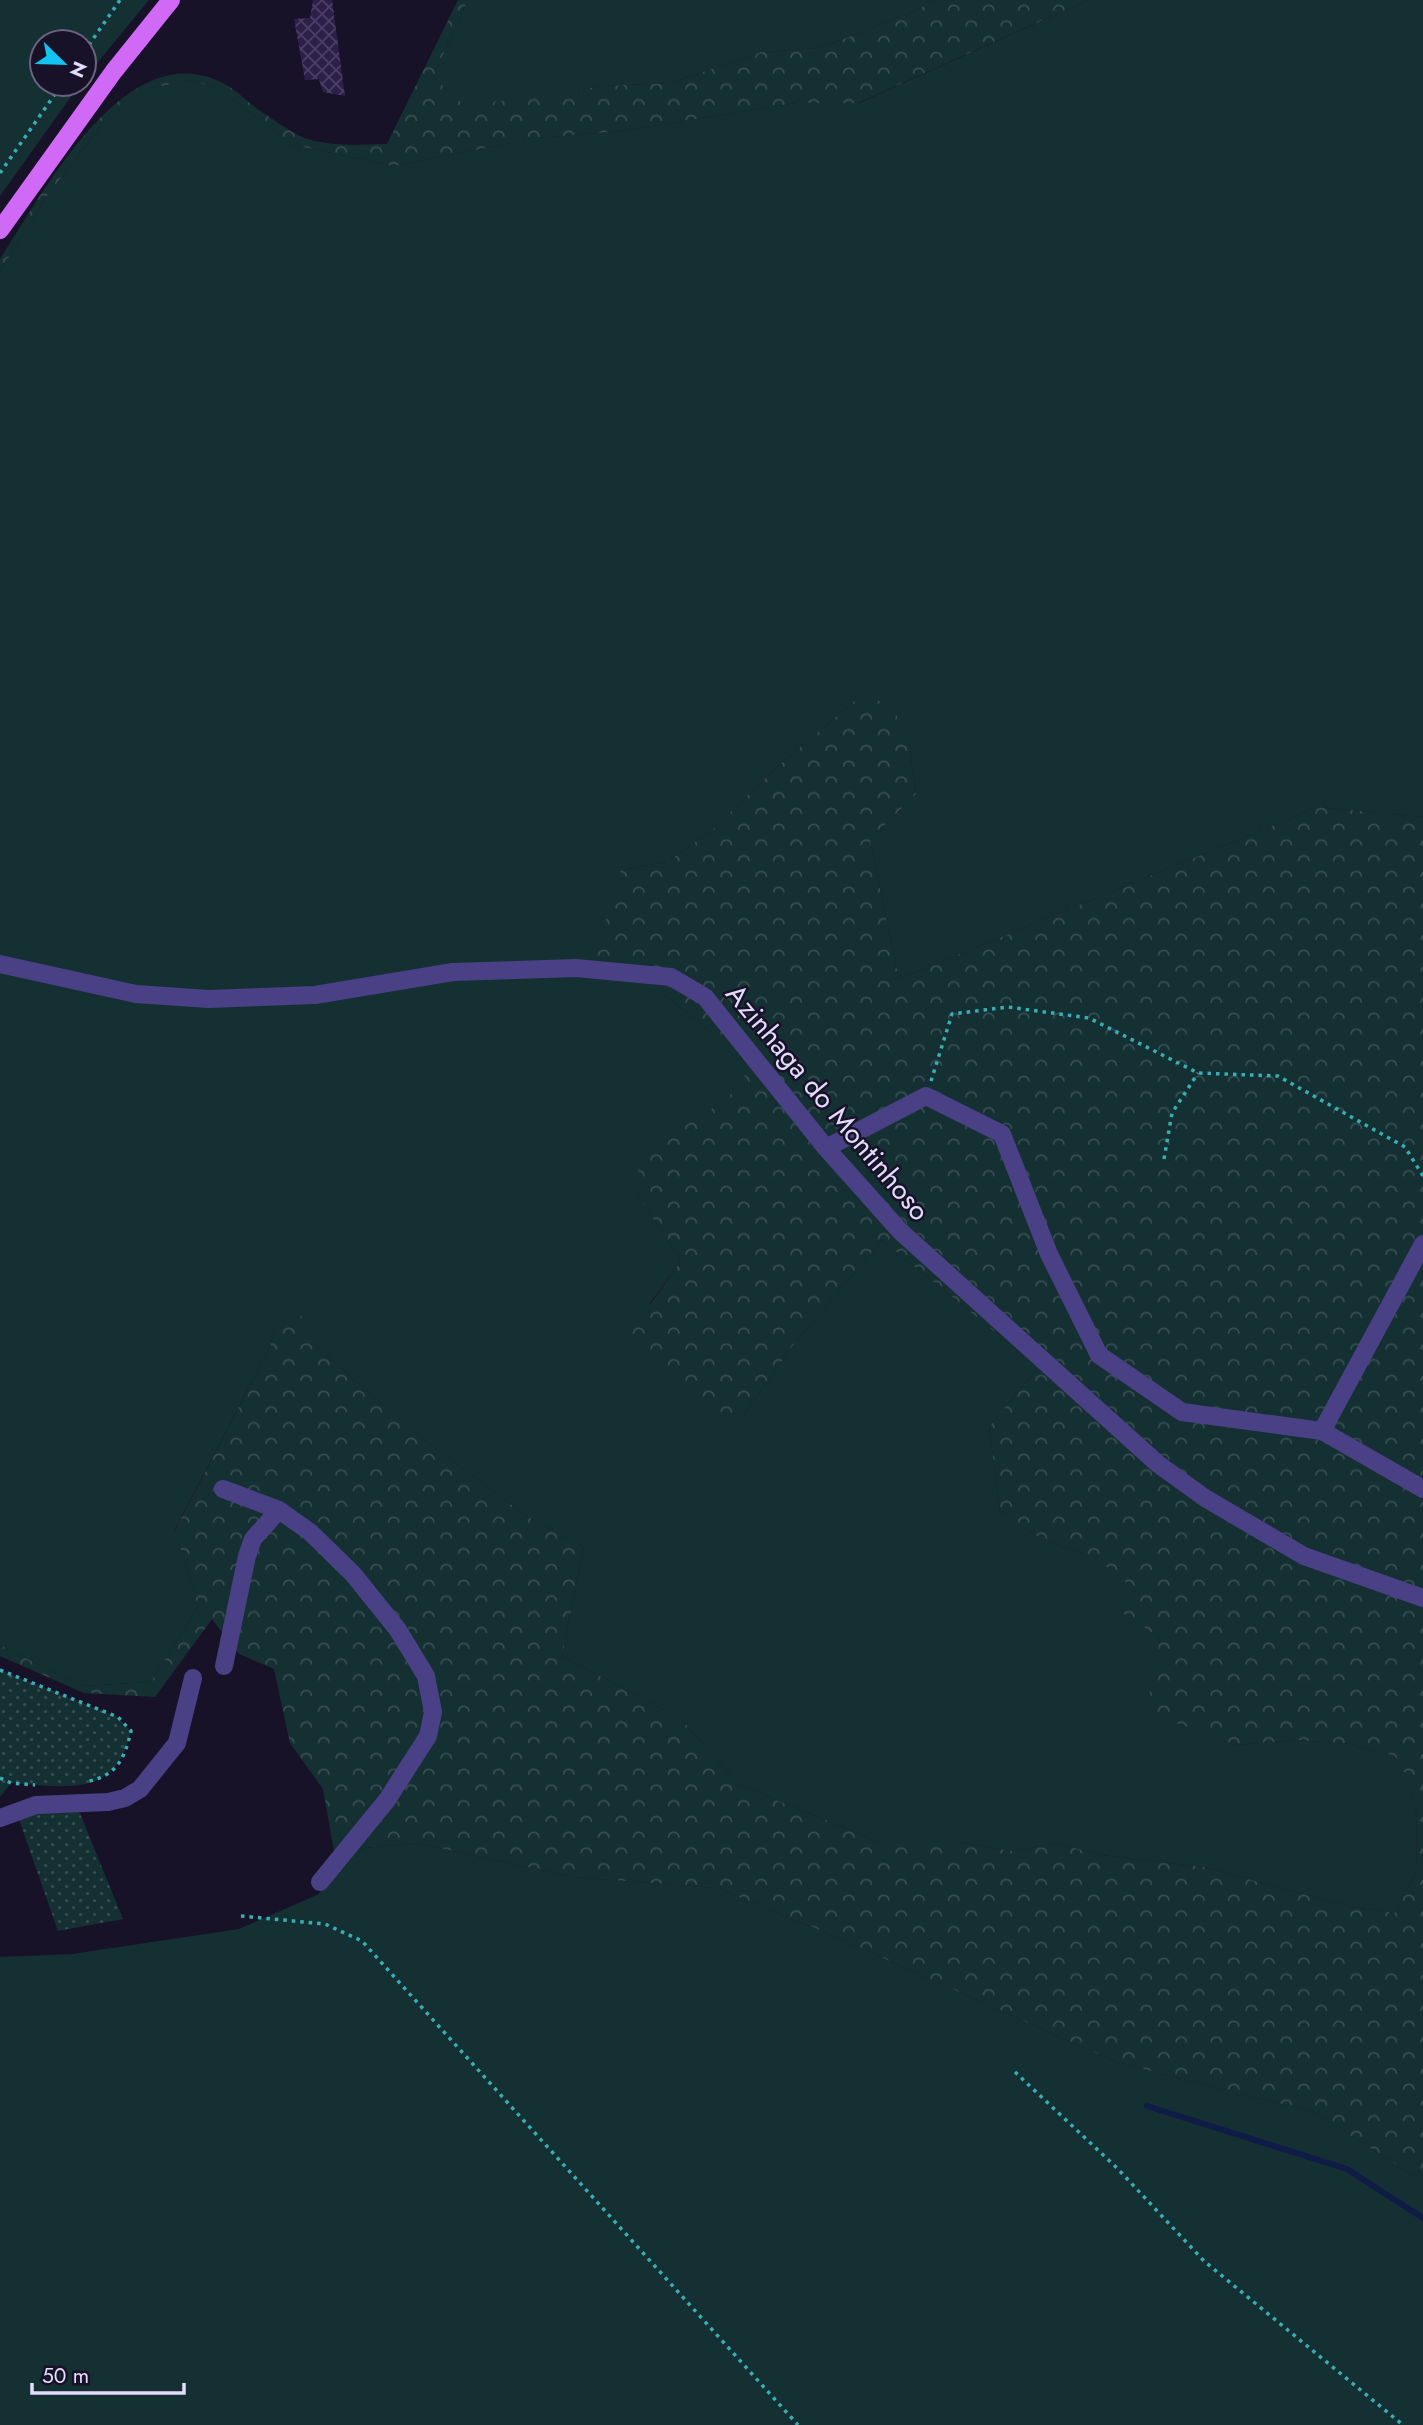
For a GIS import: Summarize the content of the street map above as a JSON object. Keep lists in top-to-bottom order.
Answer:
{
  "streets": {
    "street": ["Azinhaga do Montinhoso"]
  },
  "scale_bar": "50 m",
  "north": "bottom right"
}
